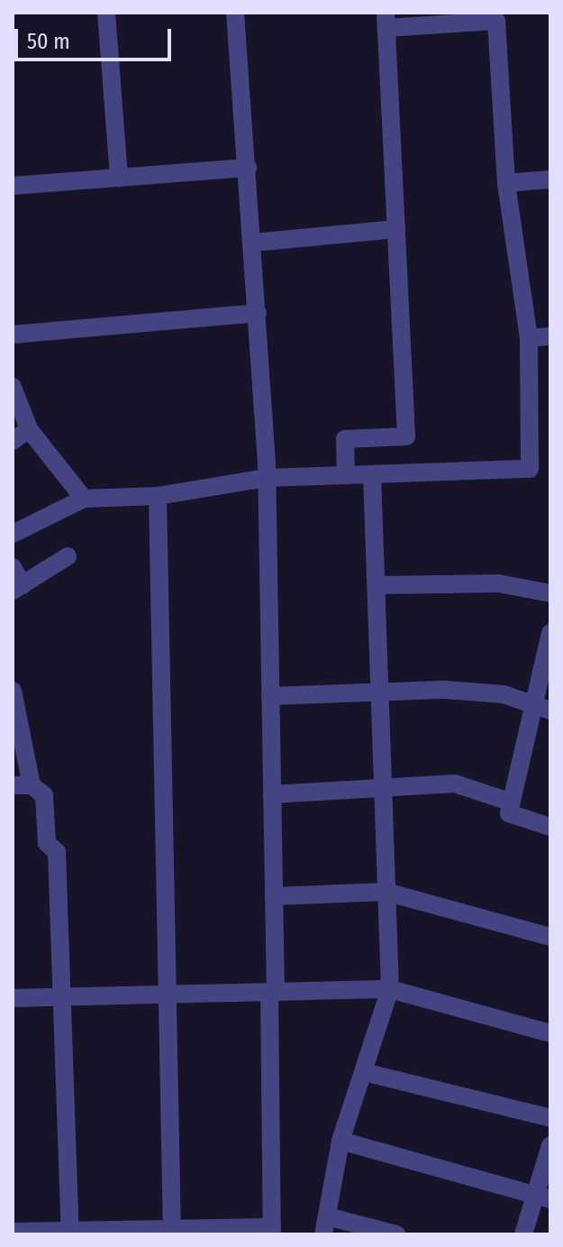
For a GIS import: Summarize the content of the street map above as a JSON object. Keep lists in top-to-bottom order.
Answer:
{
  "scale_bar": "50 m"
}
